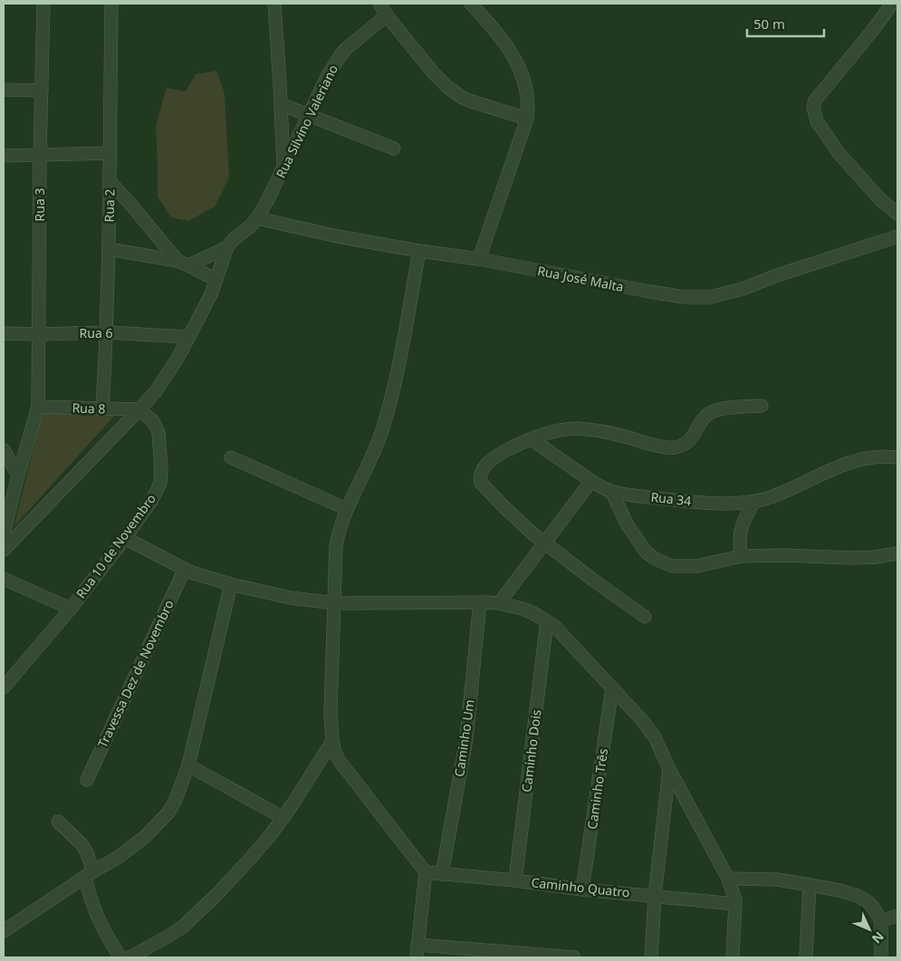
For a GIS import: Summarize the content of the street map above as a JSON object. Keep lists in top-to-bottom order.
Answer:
{
  "streets": {
    "street": [
      "Rua Silvino Valeriano",
      "Rua 3",
      "Rua 2",
      "Rua José Malta",
      "Rua 6",
      "Rua 8",
      "Rua 34",
      "Rua 10 de Novembro",
      "Travessa Dez de Novembro",
      "Caminho Um",
      "Caminho Dois",
      "Caminho Três",
      "Caminho Quatro"
    ]
  },
  "crossings": [
    ["Rua Silvino Valeriano", "Rua José Malta"],
    ["Rua 3", "Rua 6"],
    ["Rua 3", "Rua 8"],
    ["Rua 2", "Rua 6"],
    ["Rua 2", "Rua 8"],
    ["Rua 8", "Rua 10 de Novembro"],
    ["Caminho Um", "Caminho Quatro"],
    ["Caminho Dois", "Caminho Quatro"],
    ["Caminho Três", "Caminho Quatro"]
  ],
  "scale_bar": "50 m",
  "north": "bottom right"
}
